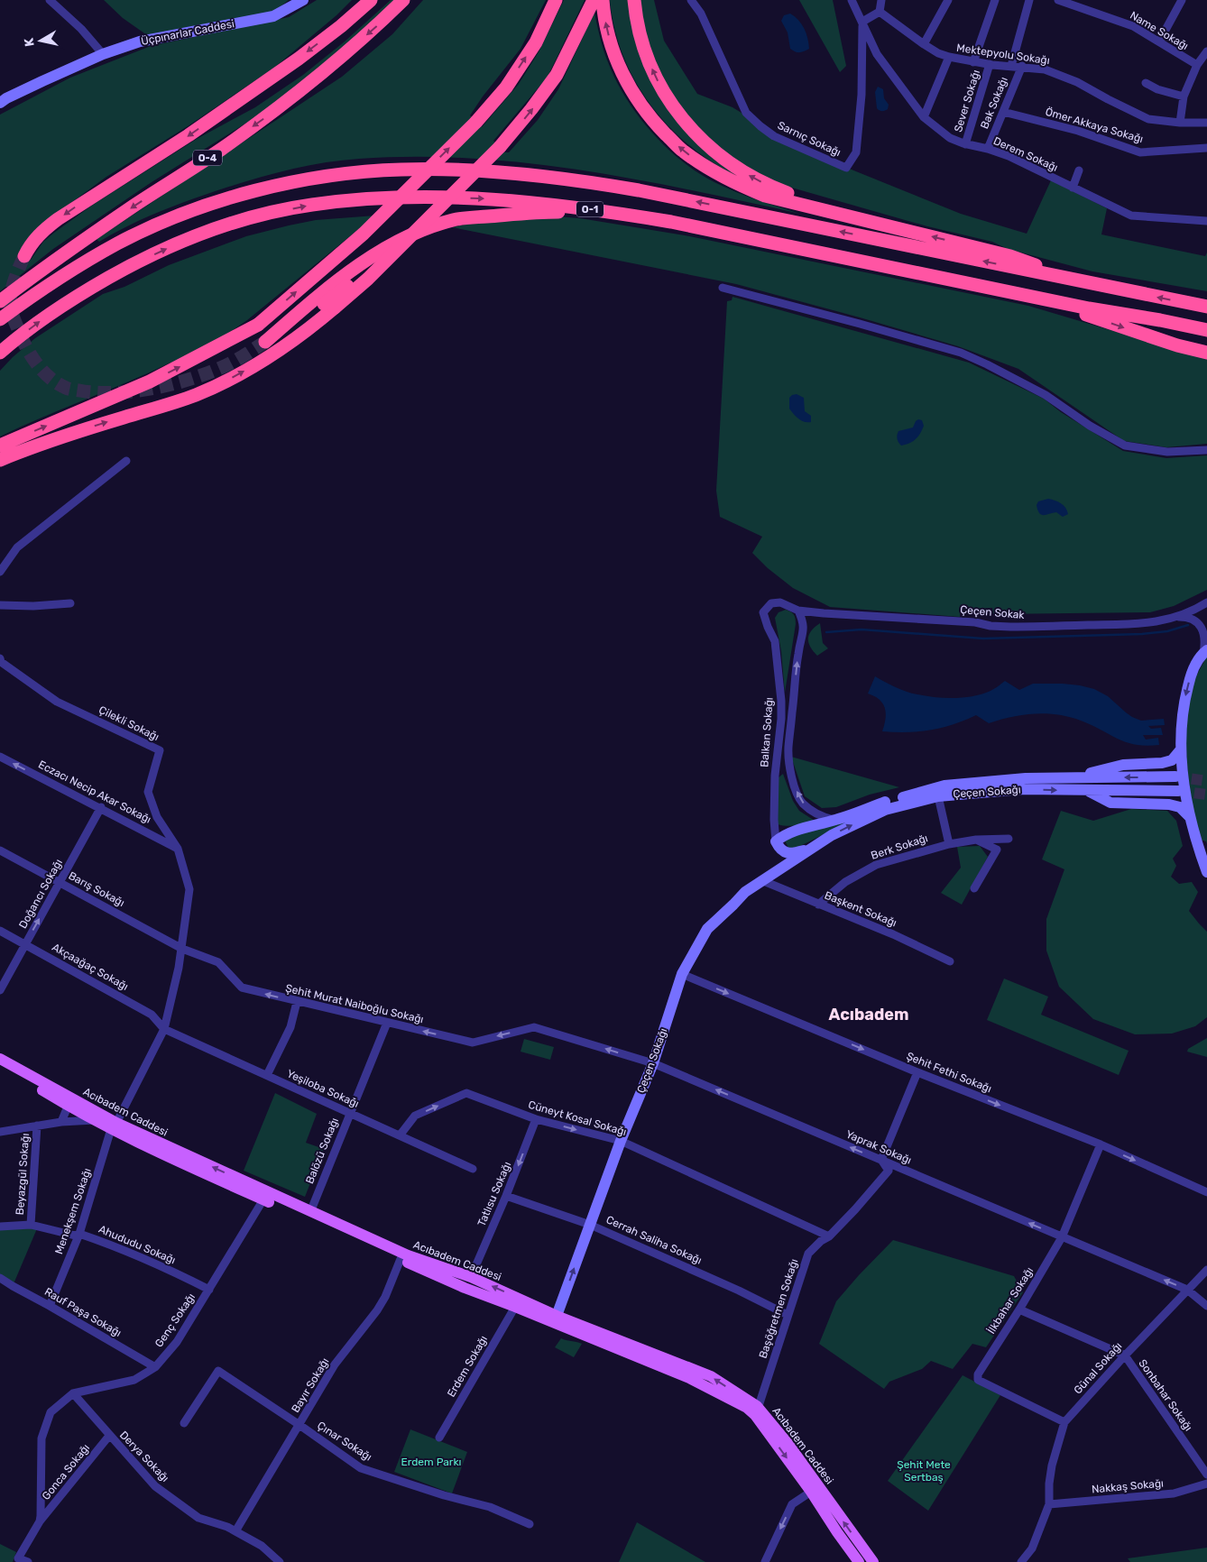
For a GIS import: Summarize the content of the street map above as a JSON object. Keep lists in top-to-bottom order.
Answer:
{
  "streets": {
    "highway": ["O-4", "O-1"],
    "main road": ["Üçpınarlar Caddesi", "Çeçen Sokağı", "Acıbadem Caddesi"],
    "street": [
      "Name Sokağı",
      "Mektepyolu Sokağı",
      "Sever Sokağı",
      "Bak Sokağı",
      "Ömer Akkaya Sokağı",
      "Sarnıç Sokağı",
      "Derem Sokağı",
      "Çeçen Sokak",
      "Çilekli Sokağı",
      "Balkan Sokağı",
      "Eczacı Necip Akar Sokağı",
      "Berk Sokağı",
      "Barış Sokağı",
      "Doğancı Sokağı",
      "Başkent Sokağı",
      "Akçaağaç Sokağı",
      "Şehit Murat Naiboğlu Sokağı",
      "Şehit Fethi Sokağı",
      "Yeşiloba Sokağı",
      "Cüneyt Kosal Sokağı",
      "Yaprak Sokağı",
      "Balözü Sokağı",
      "Beyazgül Sokağı",
      "Tatlısu Sokağı",
      "Menekşem Sokağı",
      "Cerrah Saliha Sokağı",
      "Ahududu Sokağı",
      "İlkbahar Sokağı",
      "Başöğretmen Sokağı",
      "Rauf Paşa Sokağı",
      "Genç Sokağı",
      "Erdem Sokağı",
      "Günal Sokağı",
      "Bayır Sokağı",
      "Sonbahar Sokağı",
      "Çınar Sokağı",
      "Derya Sokağı",
      "Gonca Sokağı",
      "Nakkaş Sokağı"
    ]
  },
  "crossings": [
    ["Mektepyolu Sokağı", "Sever Sokağı"],
    ["Mektepyolu Sokağı", "Bak Sokağı"],
    ["Sever Sokağı", "Derem Sokağı"],
    ["Bak Sokağı", "Ömer Akkaya Sokağı"],
    ["Bak Sokağı", "Derem Sokağı"],
    ["Sarnıç Sokağı", "Derem Sokağı"],
    ["Çeçen Sokak", "Balkan Sokağı"],
    ["Çilekli Sokağı", "Eczacı Necip Akar Sokağı"],
    ["Çilekli Sokağı", "Menekşem Sokağı"],
    ["Balkan Sokağı", "Çeçen Sokağı"],
    ["Eczacı Necip Akar Sokağı", "Doğancı Sokağı"],
    ["Eczacı Necip Akar Sokağı", "Menekşem Sokağı"],
    ["Çeçen Sokağı", "Başkent Sokağı"],
    ["Çeçen Sokağı", "Şehit Fethi Sokağı"],
    ["Çeçen Sokağı", "Acıbadem Caddesi"],
    ["Çeçen Sokağı", "Cüneyt Kosal Sokağı"],
    ["Çeçen Sokağı", "Yaprak Sokağı"],
    ["Çeçen Sokağı", "Cerrah Saliha Sokağı"],
    ["Berk Sokağı", "Başkent Sokağı"],
    ["Barış Sokağı", "Doğancı Sokağı"],
    ["Barış Sokağı", "Şehit Murat Naiboğlu Sokağı"],
    ["Barış Sokağı", "Menekşem Sokağı"],
    ["Doğancı Sokağı", "Akçaağaç Sokağı"],
    ["Akçaağaç Sokağı", "Yeşiloba Sokağı"],
    ["Akçaağaç Sokağı", "Menekşem Sokağı"],
    ["Şehit Murat Naiboğlu Sokağı", "Yaprak Sokağı"],
    ["Şehit Murat Naiboğlu Sokağı", "Balözü Sokağı"],
    ["Şehit Murat Naiboğlu Sokağı", "Menekşem Sokağı"],
    ["Şehit Fethi Sokağı", "İlkbahar Sokağı"],
    ["Yeşiloba Sokağı", "Cüneyt Kosal Sokağı"],
    ["Yeşiloba Sokağı", "Balözü Sokağı"],
    ["Yeşiloba Sokağı", "Menekşem Sokağı"],
    ["Acıbadem Caddesi", "Balözü Sokağı"],
    ["Acıbadem Caddesi", "Tatlısu Sokağı"],
    ["Acıbadem Caddesi", "Menekşem Sokağı"],
    ["Acıbadem Caddesi", "Başöğretmen Sokağı"],
    ["Acıbadem Caddesi", "Genç Sokağı"],
    ["Acıbadem Caddesi", "Erdem Sokağı"],
    ["Acıbadem Caddesi", "Bayır Sokağı"],
    ["Cüneyt Kosal Sokağı", "Tatlısu Sokağı"],
    ["Cüneyt Kosal Sokağı", "Başöğretmen Sokağı"],
    ["Yaprak Sokağı", "İlkbahar Sokağı"],
    ["Yaprak Sokağı", "Başöğretmen Sokağı"],
    ["Yaprak Sokağı", "Günal Sokağı"],
    ["Beyazgül Sokağı", "Ahududu Sokağı"],
    ["Tatlısu Sokağı", "Cerrah Saliha Sokağı"],
    ["Menekşem Sokağı", "Ahududu Sokağı"],
    ["Menekşem Sokağı", "Rauf Paşa Sokağı"],
    ["Cerrah Saliha Sokağı", "Başöğretmen Sokağı"],
    ["Ahududu Sokağı", "Genç Sokağı"],
    ["İlkbahar Sokağı", "Günal Sokağı"],
    ["İlkbahar Sokağı", "Sonbahar Sokağı"],
    ["Rauf Paşa Sokağı", "Genç Sokağı"],
    ["Genç Sokağı", "Derya Sokağı"],
    ["Genç Sokağı", "Gonca Sokağı"],
    ["Günal Sokağı", "Sonbahar Sokağı"],
    ["Günal Sokağı", "Nakkaş Sokağı"],
    ["Bayır Sokağı", "Çınar Sokağı"],
    ["Bayır Sokağı", "Derya Sokağı"],
    ["Derya Sokağı", "Gonca Sokağı"]
  ],
  "one_way": [
    "Eczacı Necip Akar Sokağı",
    "Şehit Murat Naiboğlu Sokağı",
    "Şehit Fethi Sokağı",
    "Cüneyt Kosal Sokağı",
    "Yaprak Sokağı",
    "Tatlısu Sokağı"
  ],
  "districts": ["Acıbadem"],
  "parks": ["Erdem Parkı", "Şehit Mete Sertbaş"],
  "north": "left"
}
